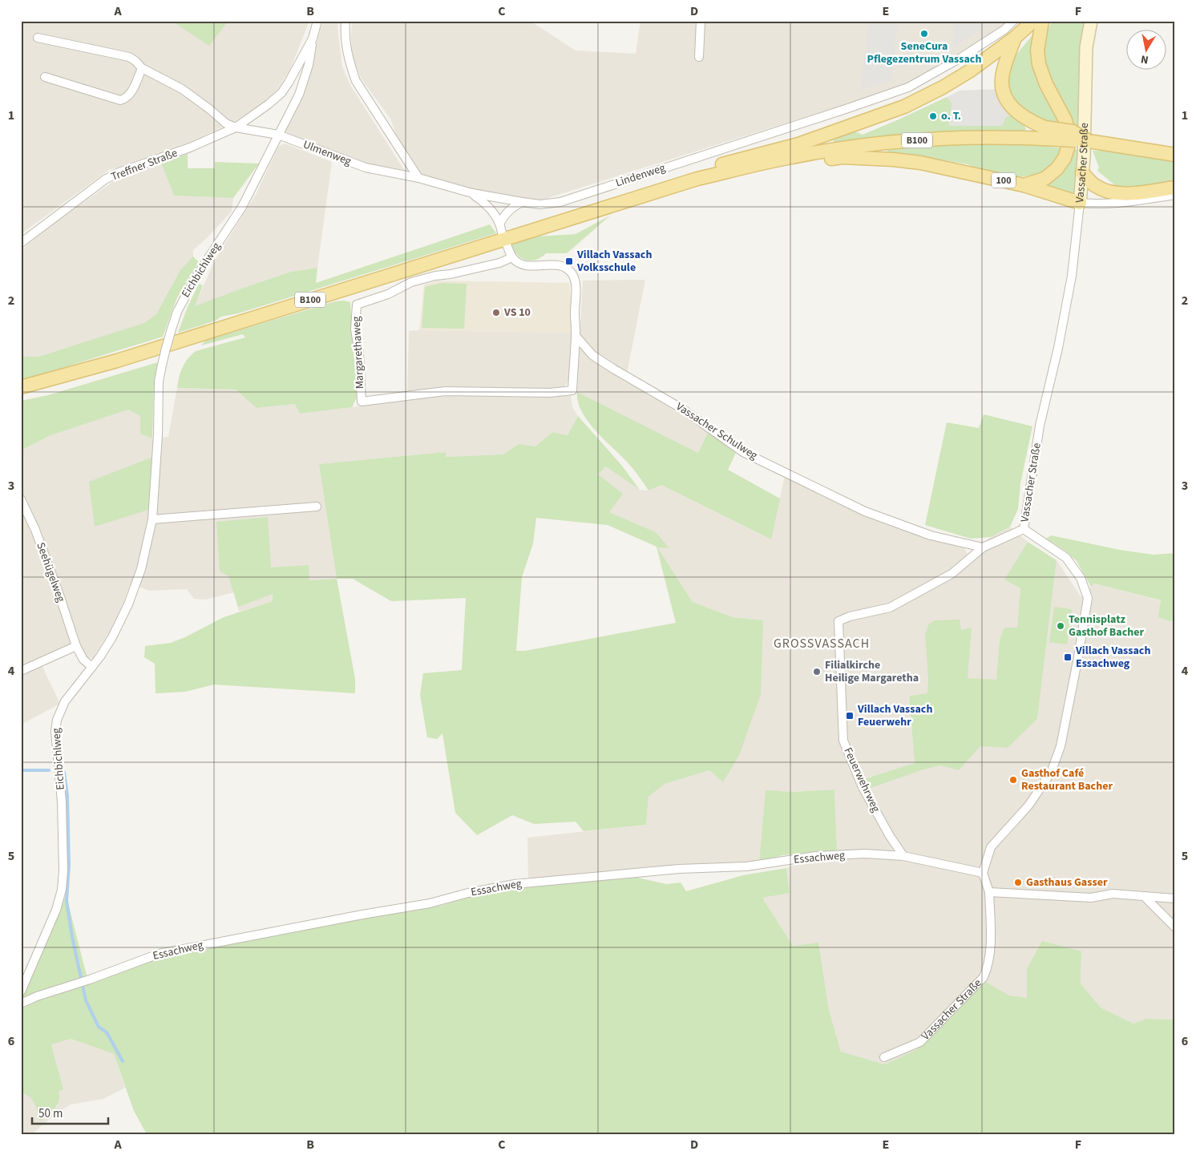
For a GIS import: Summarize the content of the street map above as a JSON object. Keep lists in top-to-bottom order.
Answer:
{
  "streets": {
    "main road": ["B100", "Vassacher Straße", "100"],
    "street": [
      "Ulmenweg",
      "Treffner Straße",
      "Lindenweg",
      "Eichbichlweg",
      "Margarethaweg",
      "Vassacher Schulweg",
      "Seehügelweg",
      "Feuerwehrweg",
      "Essachweg"
    ]
  },
  "crossings": [
    ["B100", "100"],
    ["Ulmenweg", "Treffner Straße"],
    ["Ulmenweg", "Lindenweg"],
    ["Ulmenweg", "Eichbichlweg"],
    ["Vassacher Straße", "100"],
    ["Vassacher Straße", "Essachweg"],
    ["Treffner Straße", "Eichbichlweg"],
    ["Eichbichlweg", "Seehügelweg"],
    ["Margarethaweg", "Vassacher Schulweg"],
    ["Vassacher Schulweg", "Feuerwehrweg"],
    ["Feuerwehrweg", "Essachweg"]
  ],
  "districts": ["GROSSVASSACH"],
  "places": {
    "other": [
      "SeneCura Pflegezentrum Vassach",
      "o. T.",
      "VS 10",
      "Tennisplatz Gasthof Bacher",
      "Filialkirche Heilige Margaretha",
      "Gasthof Café Restaurant Bacher",
      "Gasthaus Gasser"
    ],
    "transit": ["Villach Vassach Volksschule", "Villach Vassach Essachweg", "Villach Vassach Feuerwehr"]
  },
  "scale_bar": "50 m",
  "north": "bottom",
  "grid": {
    "columns": [
      "A",
      "B",
      "C",
      "D",
      "E",
      "F"
    ],
    "rows": [
      "1",
      "2",
      "3",
      "4",
      "5",
      "6"
    ]
  }
}
